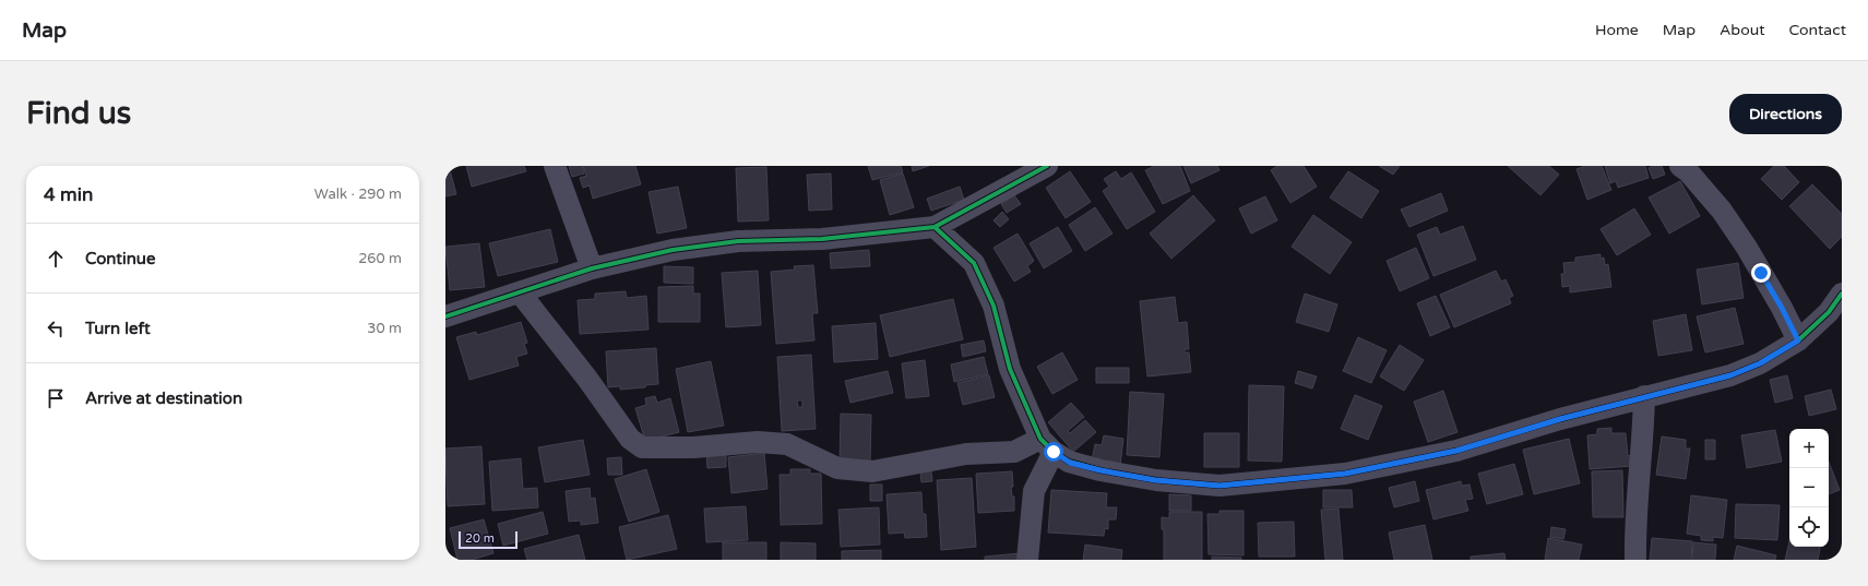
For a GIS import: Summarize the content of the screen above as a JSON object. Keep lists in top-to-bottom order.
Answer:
{
  "scale_bar": "20 m",
  "page": {
    "header": "Map",
    "nav": [
      "Home",
      "Map",
      "About",
      "Contact"
    ],
    "buttons": "Directions",
    "title": "Find us",
    "heading": ["4 min", "Walk · 290 m"],
    "list": [
      ["Continue", "260 m"],
      ["Turn left", "30 m"],
      "Arrive at destination"
    ],
    "map_buttons": ["+", "−"],
    "scale": "20 m"
  }
}
